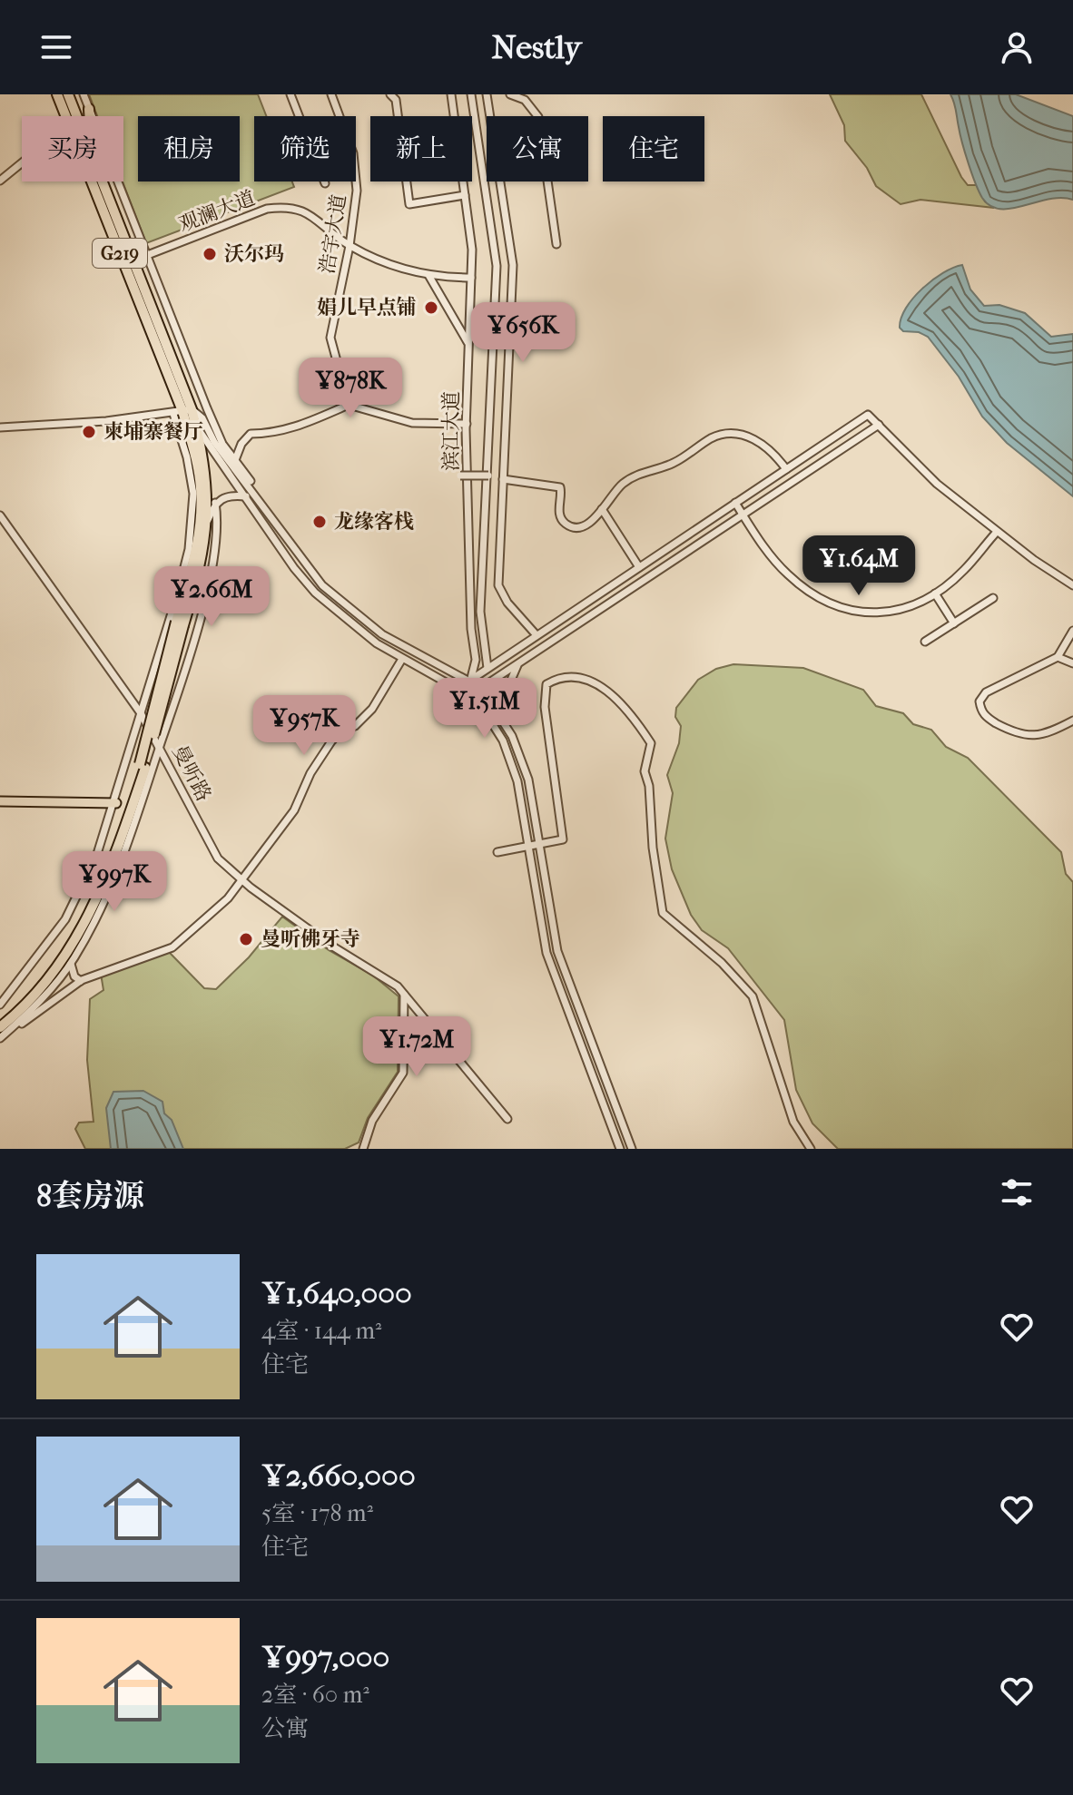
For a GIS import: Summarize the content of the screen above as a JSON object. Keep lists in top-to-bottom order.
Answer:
{
  "streets": {
    "highway": ["G219"],
    "street": [
      "观澜大道",
      "浩宇大道",
      "滨江大道",
      "曼听路"
    ]
  },
  "crossings": [
    ["观澜大道", "浩宇大道"],
    ["观澜大道", "G219"],
    ["观澜大道", "滨江大道"]
  ],
  "places": [
    "沃尔玛",
    "娟儿早点铺",
    "柬埔寨餐厅",
    "龙缘客栈",
    "曼听佛牙寺"
  ],
  "page": {
    "header": "Nestly",
    "chip": [
      "买房",
      "租房",
      "筛选",
      "新上",
      "公寓",
      "住宅"
    ],
    "price": [
      "¥656K",
      "¥878K",
      "¥1.64M",
      "¥2.66M",
      "¥1.51M",
      "¥957K",
      "¥997K",
      "¥1.72M"
    ],
    "heading": "8套房源",
    "list": [
      {
        "name": "¥1,640,000",
        "note": "4室 · 144 m² · 住宅"
      },
      {
        "name": "¥2,660,000",
        "note": "5室 · 178 m² · 住宅"
      },
      {
        "name": "¥997,000",
        "note": "2室 · 60 m² · 公寓"
      }
    ]
  }
}
